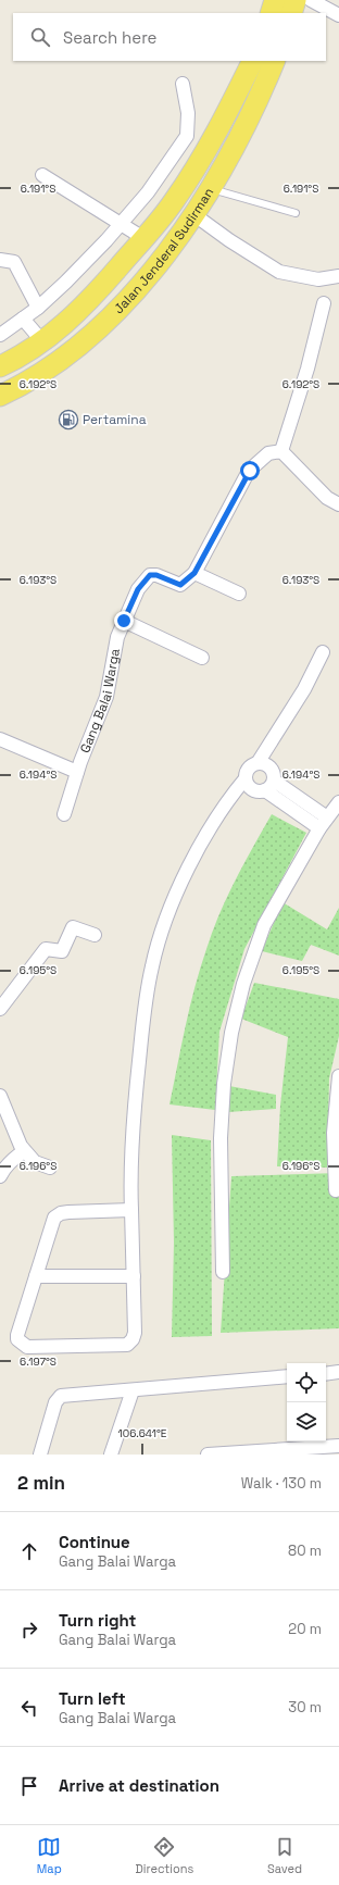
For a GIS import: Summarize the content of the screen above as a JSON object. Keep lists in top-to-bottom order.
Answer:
{
  "streets": {
    "main road": ["Jalan Jenderal Sudirman"],
    "street": ["Gang Balai Warga"]
  },
  "places": {
    "fuel station": ["Pertamina"]
  },
  "page": {
    "search": "Search here",
    "heading": ["2 min", "Walk · 130 m"],
    "list": [
      ["Continue", "Gang Balai Warga", "80 m"],
      ["Turn right", "Gang Balai Warga", "20 m"],
      ["Turn left", "Gang Balai Warga", "30 m"],
      "Arrive at destination"
    ],
    "nav": ["Map", "Directions", "Saved"]
  },
  "coordinates": [
    "6.191°S",
    "6.192°S",
    "6.193°S",
    "6.194°S",
    "6.195°S",
    "6.196°S",
    "6.197°S",
    "106.641°E"
  ]
}
